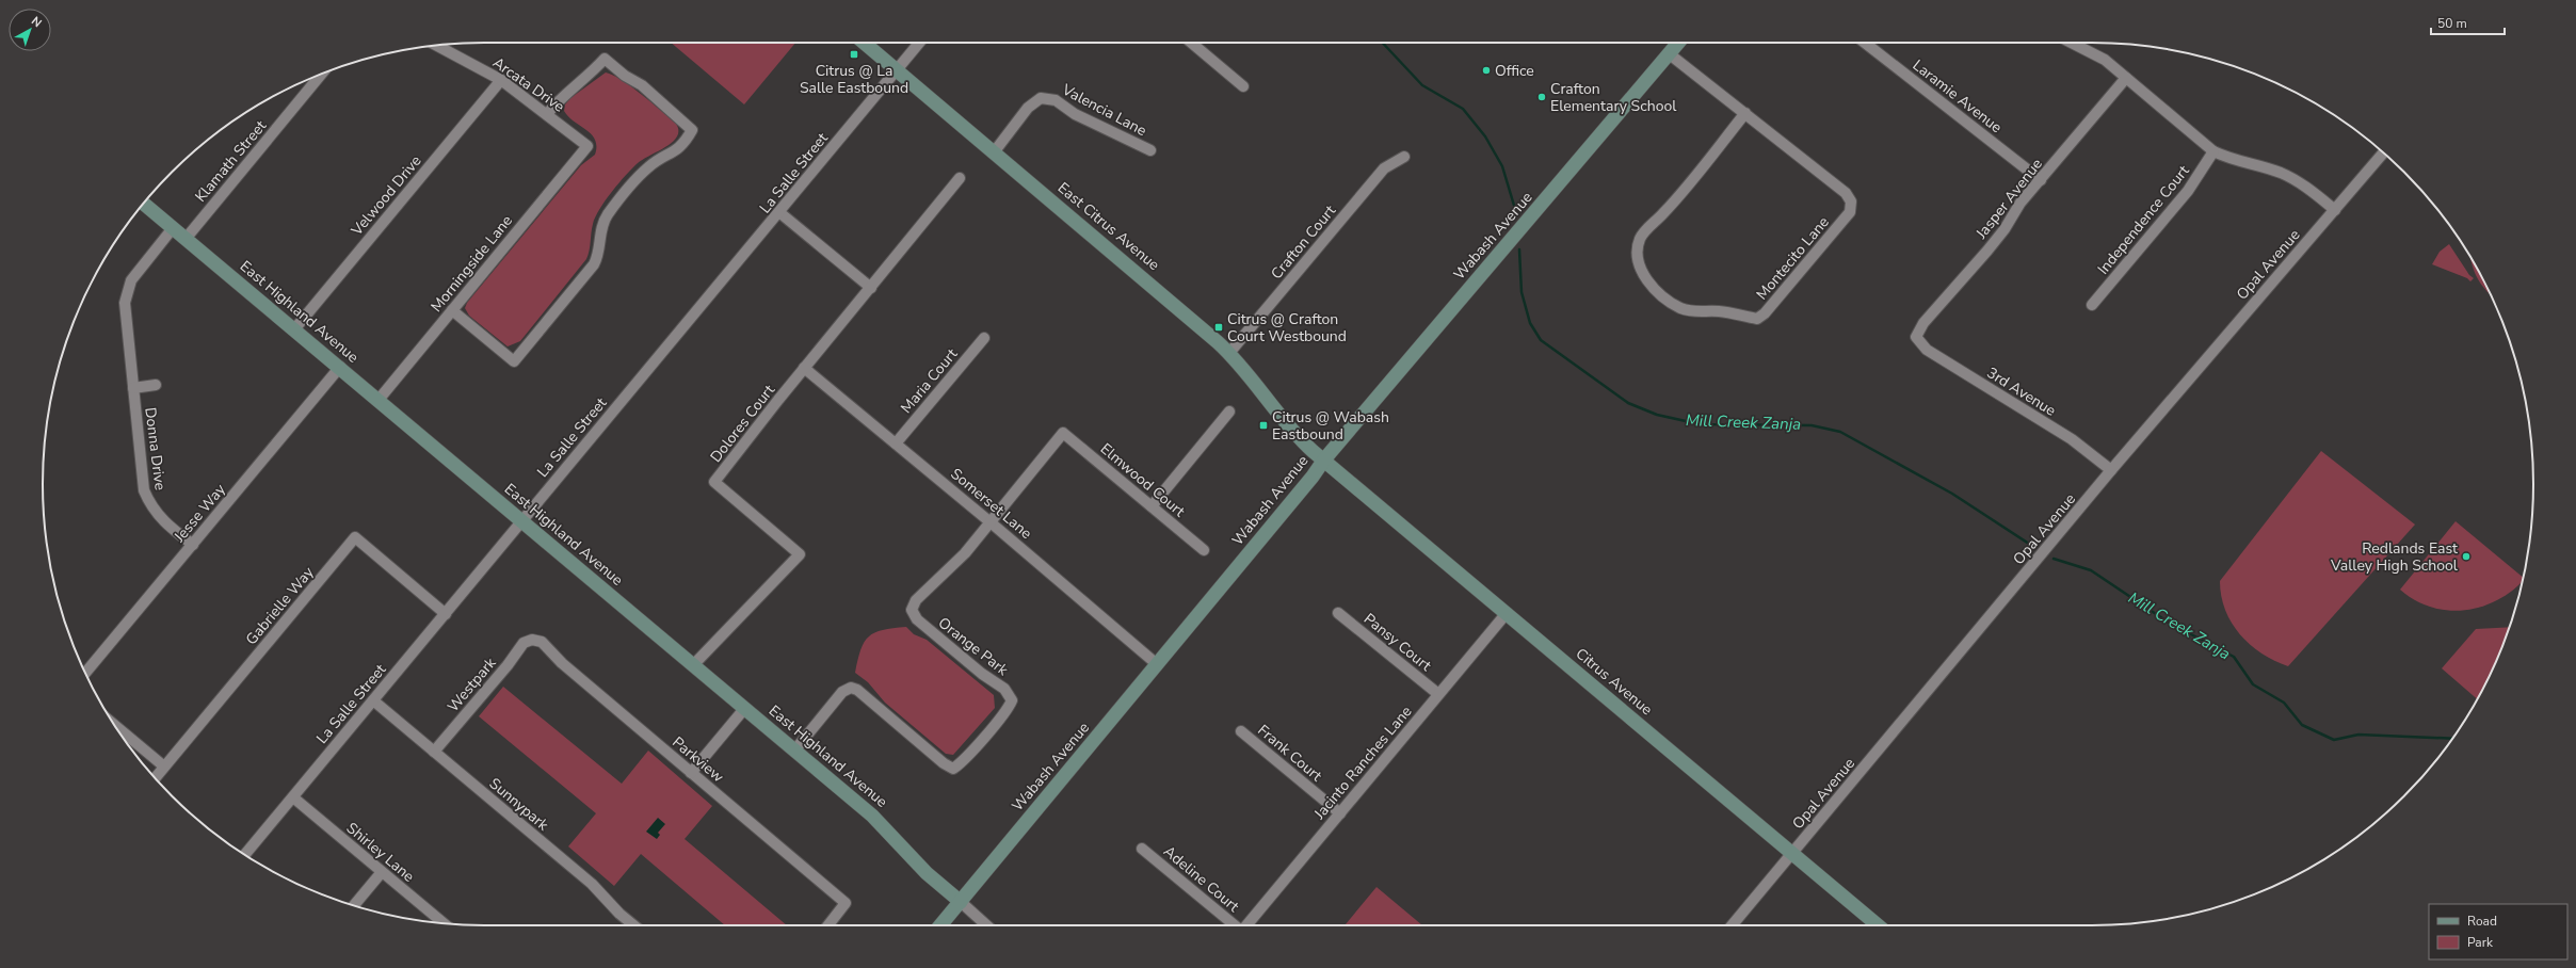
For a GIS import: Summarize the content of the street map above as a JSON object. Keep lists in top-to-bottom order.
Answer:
{
  "streets": {
    "street": [
      "Arcata Drive",
      "Laramie Avenue",
      "Valencia Lane",
      "Klamath Street",
      "La Salle Street",
      "Velwood Drive",
      "Jasper Avenue",
      "Independence Court",
      "East Citrus Avenue",
      "Wabash Avenue",
      "Crafton Court",
      "Montecito Lane",
      "Morningside Lane",
      "Opal Avenue",
      "East Highland Avenue",
      "Maria Court",
      "3rd Avenue",
      "Dolores Court",
      "Donna Drive",
      "Elmwood Court",
      "Somerset Lane",
      "Jesse Way",
      "Gabrielle Way",
      "Pansy Court",
      "Orange Park",
      "Citrus Avenue",
      "Westpark",
      "Frank Court",
      "Parkview",
      "Jacinto Ranches Lane",
      "Sunnypark",
      "Shirley Lane",
      "Adeline Court"
    ]
  },
  "crossings": [
    ["Arcata Drive", "Velwood Drive"],
    ["Arcata Drive", "Morningside Lane"],
    ["Laramie Avenue", "Jasper Avenue"],
    ["Valencia Lane", "East Citrus Avenue"],
    ["Klamath Street", "East Highland Avenue"],
    ["La Salle Street", "East Citrus Avenue"],
    ["La Salle Street", "East Highland Avenue"],
    ["La Salle Street", "Gabrielle Way"],
    ["La Salle Street", "Sunnypark"],
    ["La Salle Street", "Shirley Lane"],
    ["Velwood Drive", "East Highland Avenue"],
    ["Jasper Avenue", "3rd Avenue"],
    ["East Citrus Avenue", "Wabash Avenue"],
    ["East Citrus Avenue", "Crafton Court"],
    ["East Citrus Avenue", "Citrus Avenue"],
    ["Wabash Avenue", "Montecito Lane"],
    ["Wabash Avenue", "East Highland Avenue"],
    ["Wabash Avenue", "Somerset Lane"],
    ["Wabash Avenue", "Citrus Avenue"],
    ["Morningside Lane", "East Highland Avenue"],
    ["Opal Avenue", "3rd Avenue"],
    ["Opal Avenue", "Citrus Avenue"],
    ["East Highland Avenue", "Dolores Court"],
    ["East Highland Avenue", "Donna Drive"],
    ["East Highland Avenue", "Jesse Way"],
    ["East Highland Avenue", "Orange Park"],
    ["Maria Court", "Somerset Lane"],
    ["Dolores Court", "Somerset Lane"],
    ["Donna Drive", "Jesse Way"],
    ["Elmwood Court", "Somerset Lane"],
    ["Elmwood Court", "Orange Park"],
    ["Somerset Lane", "Orange Park"],
    ["Pansy Court", "Jacinto Ranches Lane"],
    ["Citrus Avenue", "Jacinto Ranches Lane"],
    ["Westpark", "Parkview"],
    ["Westpark", "Sunnypark"],
    ["Frank Court", "Jacinto Ranches Lane"]
  ],
  "water": ["Mill Creek Zanja"],
  "places": {
    "transit": ["Citrus @ La Salle Eastbound", "Citrus @ Crafton Court Westbound", "Citrus @ Wabash Eastbound"],
    "other": ["Office", "Crafton Elementary School", "Redlands East Valley High School"]
  },
  "legend": ["Road", "Park"],
  "scale_bar": "50 m",
  "north": "top right"
}
